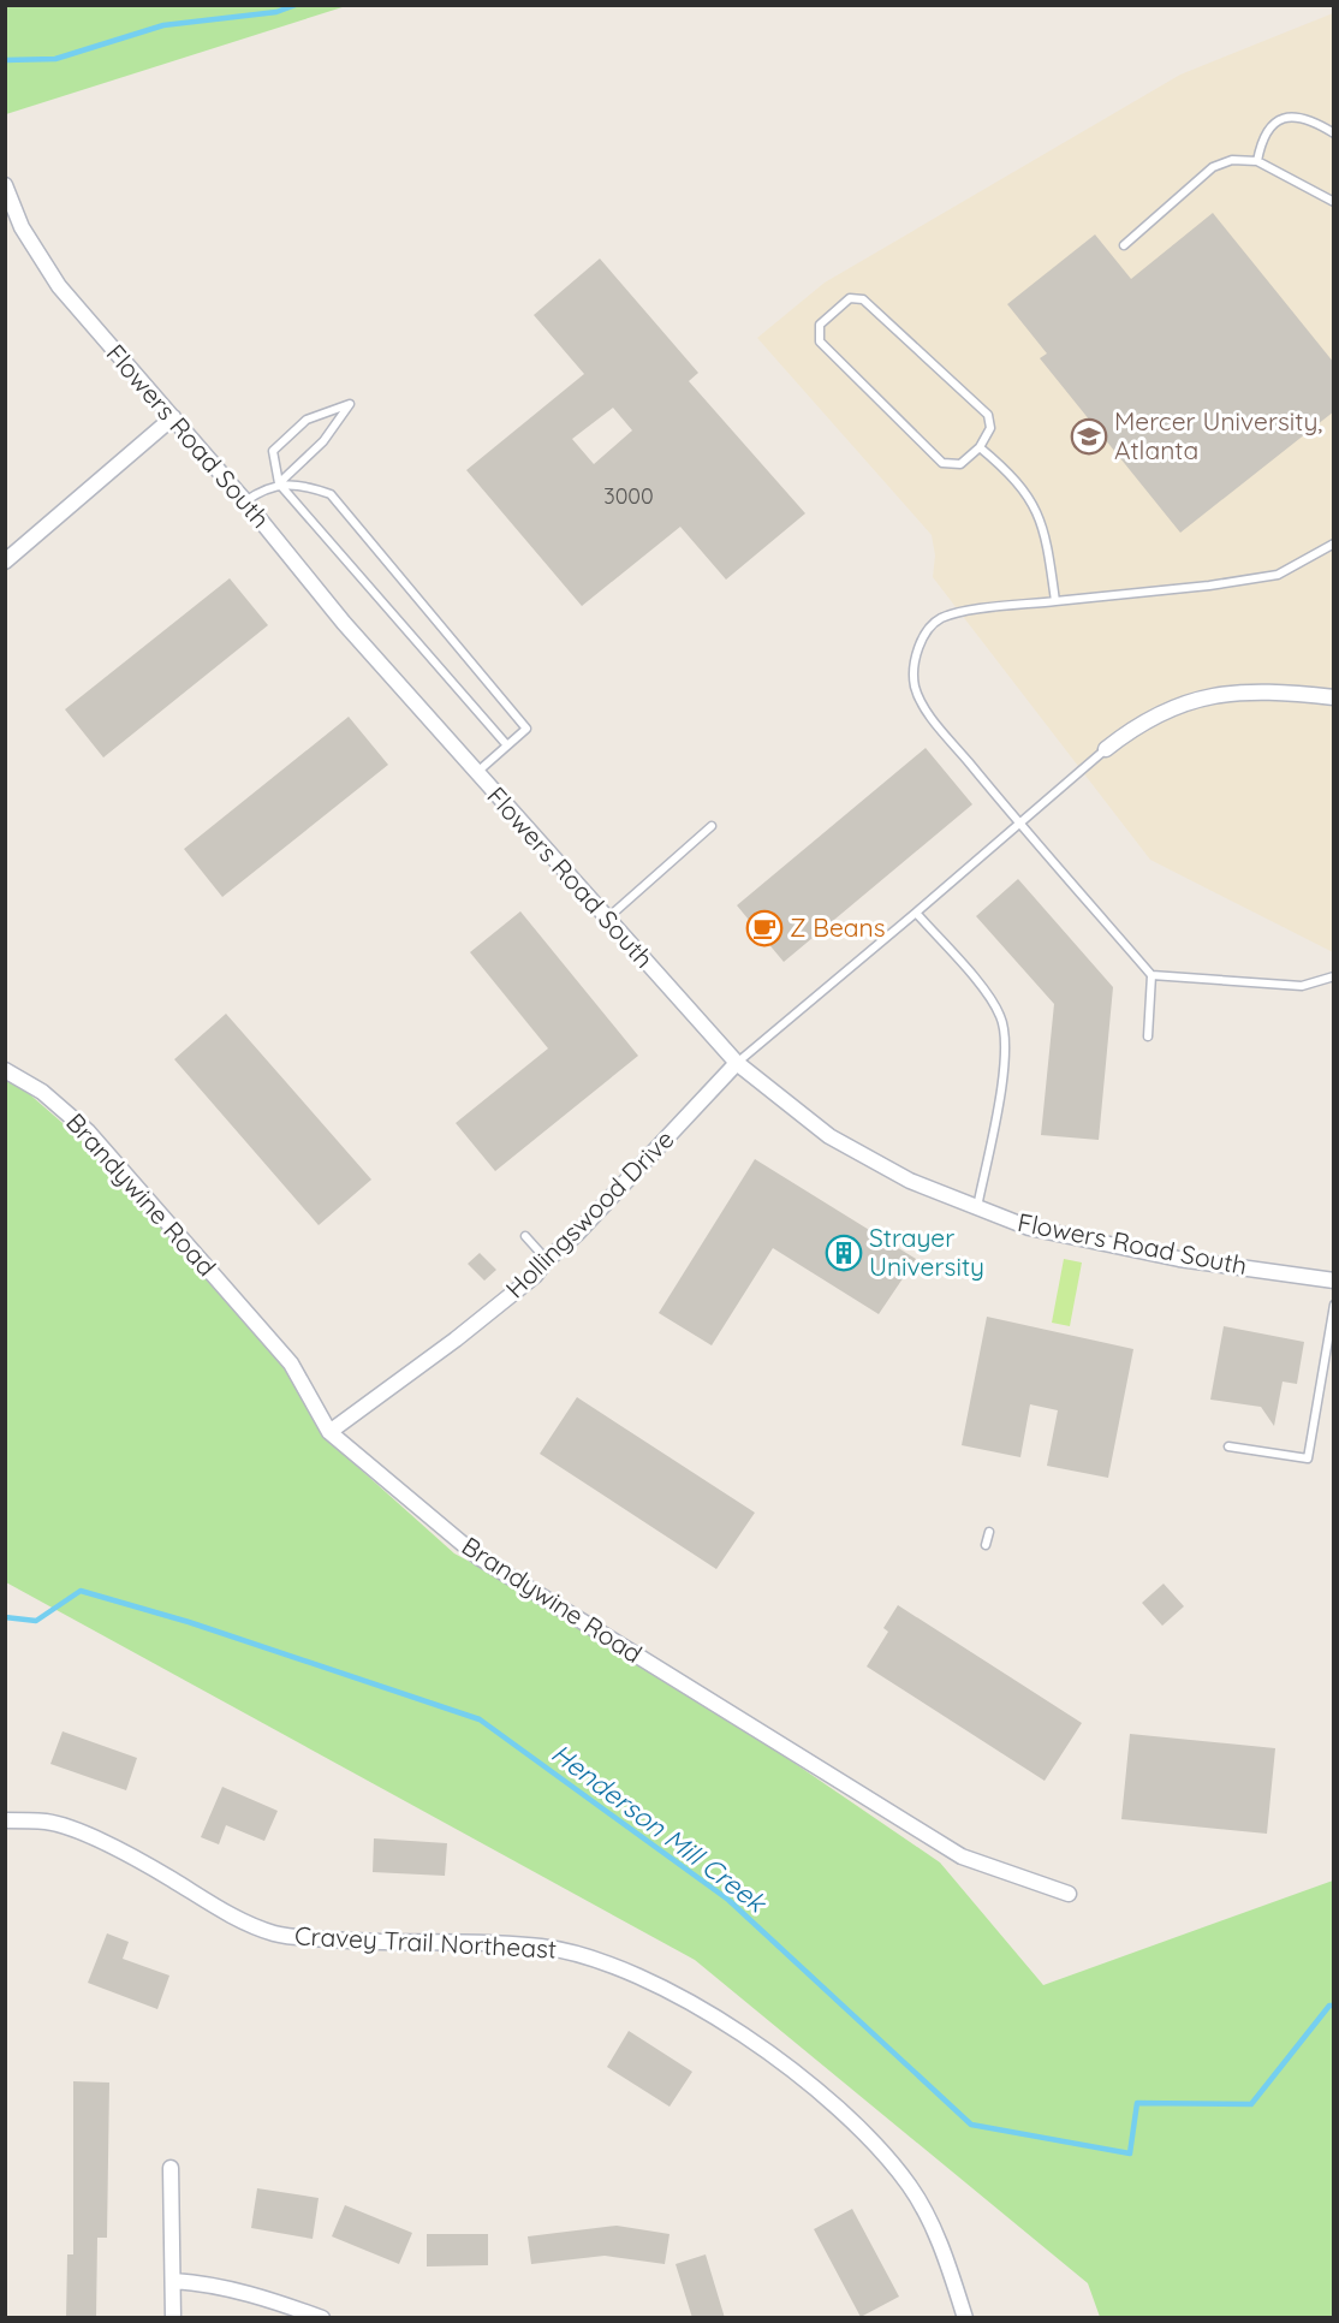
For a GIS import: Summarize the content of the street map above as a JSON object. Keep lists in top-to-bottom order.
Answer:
{
  "streets": {
    "street": [
      "Flowers Road South",
      "Brandywine Road",
      "Hollingswood Drive",
      "Cravey Trail Northeast"
    ]
  },
  "crossings": [
    ["Flowers Road South", "Hollingswood Drive"],
    ["Brandywine Road", "Hollingswood Drive"]
  ],
  "water": ["Henderson Mill Creek"],
  "places": {
    "school or university": ["Mercer University, Atlanta"],
    "cafe": ["Z Beans"],
    "building": ["Strayer University"]
  },
  "house_numbers": ["3000"]
}
